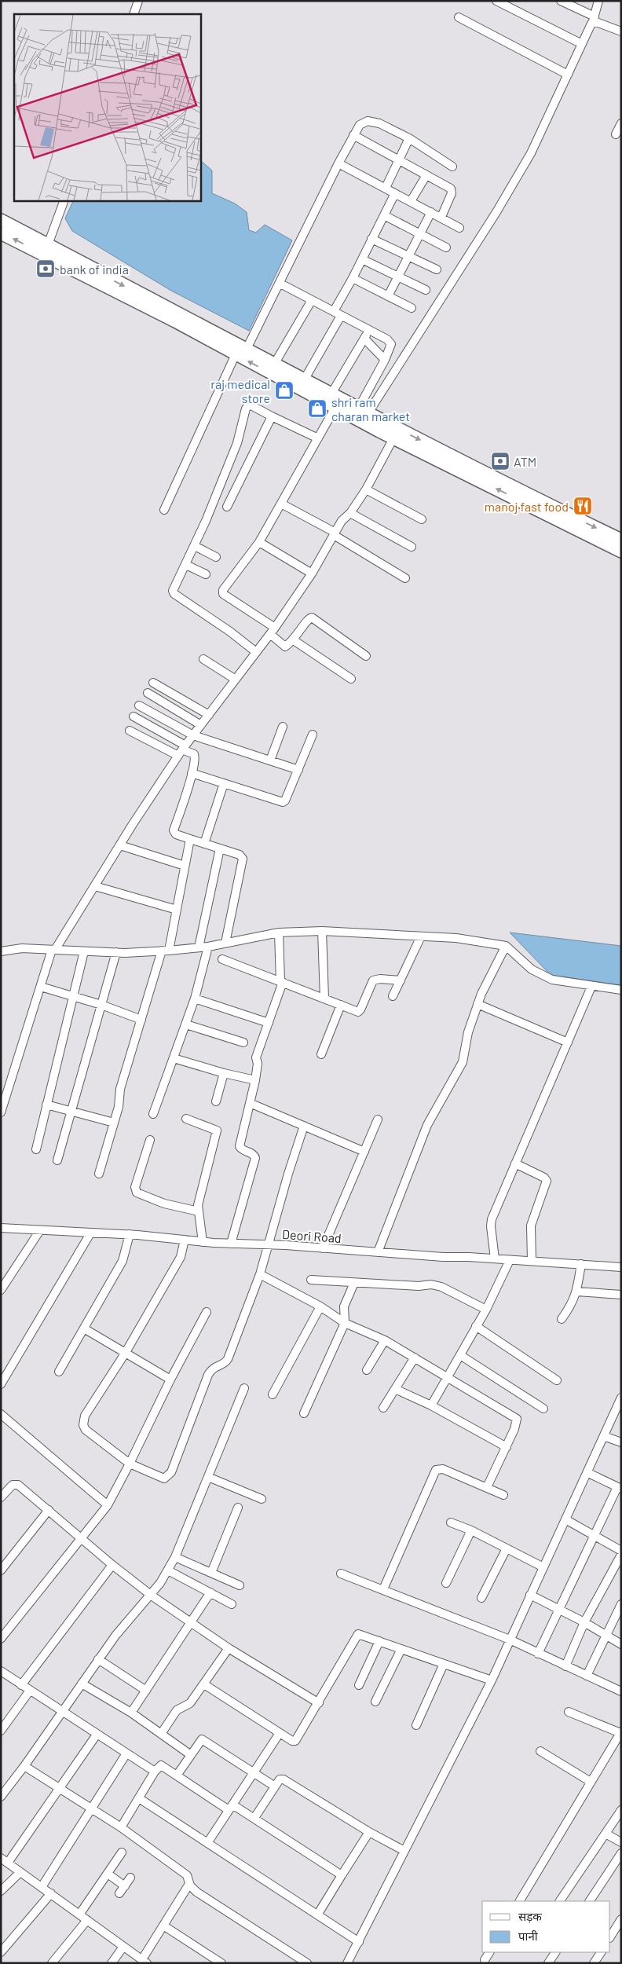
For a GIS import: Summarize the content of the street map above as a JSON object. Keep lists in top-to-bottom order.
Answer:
{
  "streets": {
    "street": ["Deori Road"]
  },
  "places": {
    "bank": ["bank of india", "ATM"],
    "shop": ["raj medical store", "shri ram charan market"],
    "restaurant": ["manoj fast food"]
  },
  "legend": ["सड़क", "पानी"]
}
